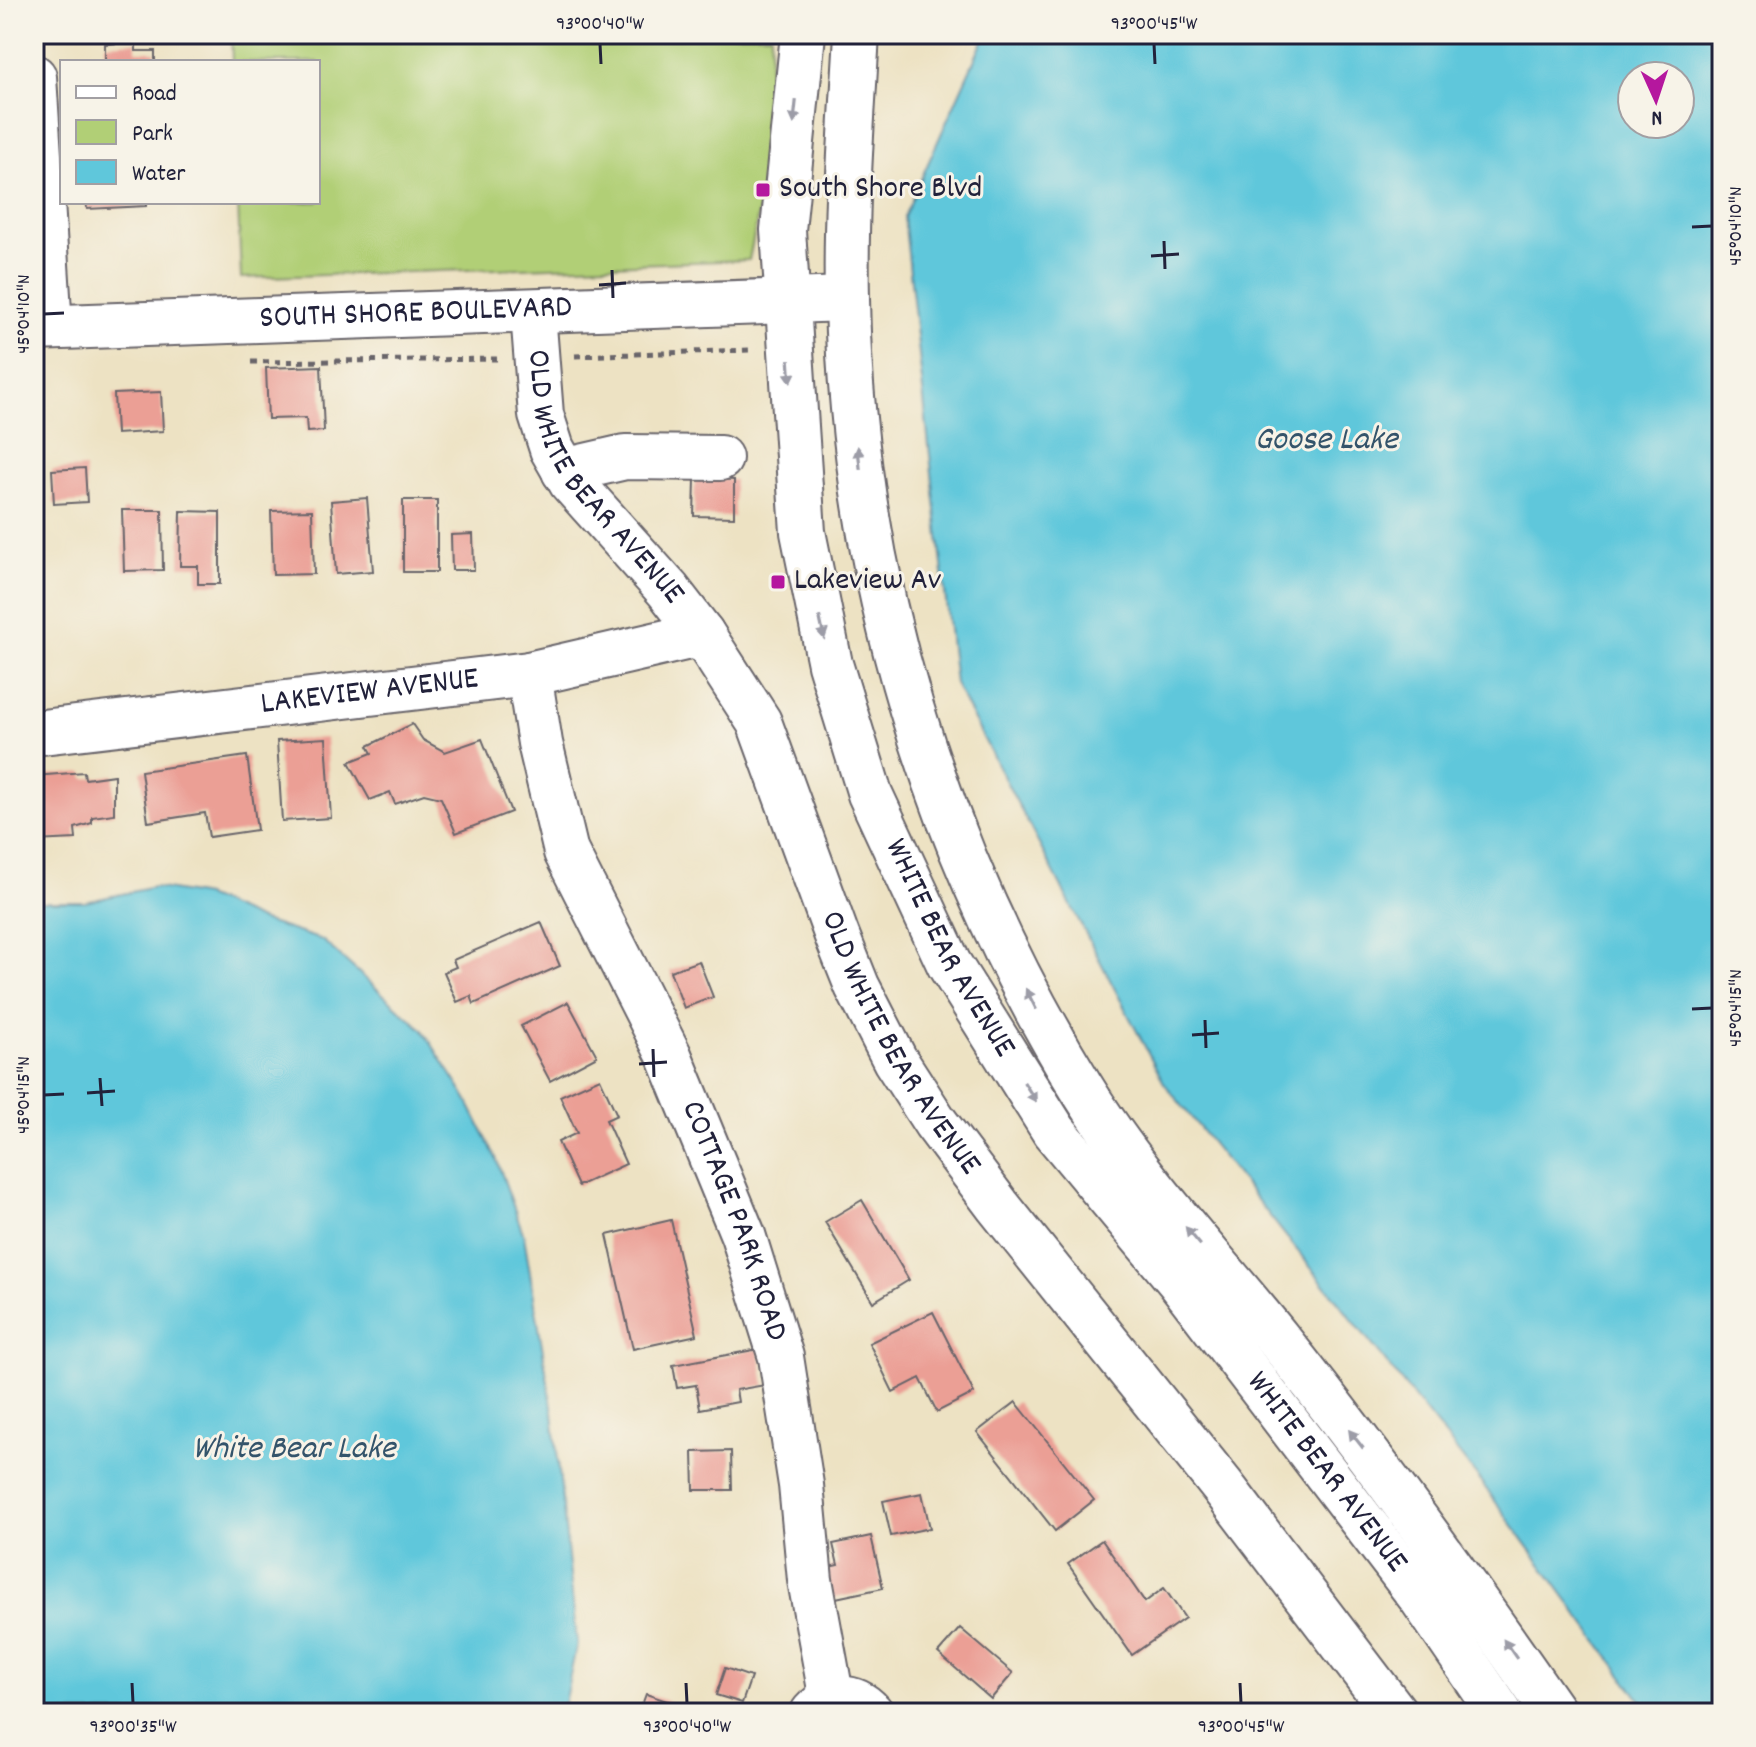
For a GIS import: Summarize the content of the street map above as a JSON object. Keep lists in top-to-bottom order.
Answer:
{
  "streets": {
    "street": [
      "SOUTH SHORE BOULEVARD",
      "OLD WHITE BEAR AVENUE",
      "LAKEVIEW AVENUE",
      "WHITE BEAR AVENUE",
      "COTTAGE PARK ROAD"
    ]
  },
  "crossings": [
    ["SOUTH SHORE BOULEVARD", "OLD WHITE BEAR AVENUE"],
    ["SOUTH SHORE BOULEVARD", "WHITE BEAR AVENUE"],
    ["OLD WHITE BEAR AVENUE", "LAKEVIEW AVENUE"],
    ["LAKEVIEW AVENUE", "COTTAGE PARK ROAD"]
  ],
  "water": ["Goose Lake", "White Bear Lake"],
  "places": {
    "transit": ["South Shore Blvd", "Lakeview Av"]
  },
  "legend": ["Road", "Park", "Water"],
  "north": "bottom",
  "coordinates": [
    "93°00'40\"W",
    "93°00'45\"W",
    "45°04'10\"N",
    "45°04'15\"N",
    "93°00'35\"W"
  ]
}
